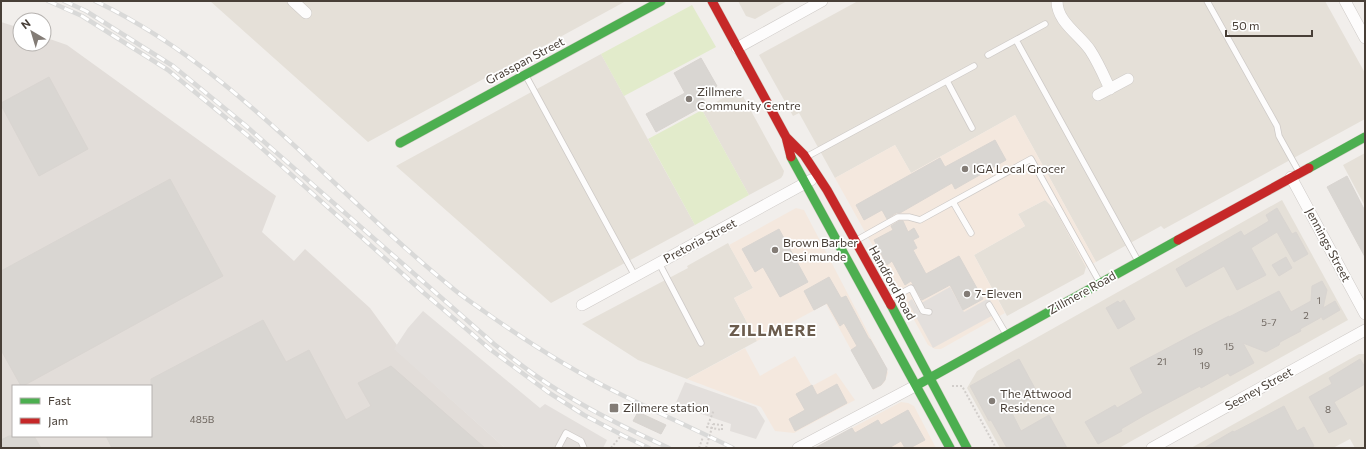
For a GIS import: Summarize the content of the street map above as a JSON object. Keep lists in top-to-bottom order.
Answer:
{
  "streets": {
    "main road": ["Grasspan Street", "Handford Road", "Zillmere Road"],
    "street": ["Pretoria Street", "Jennings Street", "Seeney Street"]
  },
  "crossings": [
    ["Pretoria Street", "Handford Road"],
    ["Jennings Street", "Zillmere Road"],
    ["Handford Road", "Zillmere Road"]
  ],
  "districts": ["ZILLMERE"],
  "places": {
    "other": [
      "Zillmere Community Centre",
      "IGA Local Grocer",
      "Brown Barber Desi munde",
      "7-Eleven",
      "The Attwood Residence"
    ],
    "transit": ["Zillmere station"]
  },
  "house_numbers": [
    "1",
    "2",
    "5-7",
    "15",
    "19",
    "21",
    "19",
    "8",
    "485B"
  ],
  "legend": ["Fast", "Jam"],
  "scale_bar": "50 m",
  "north": "top left"
}
